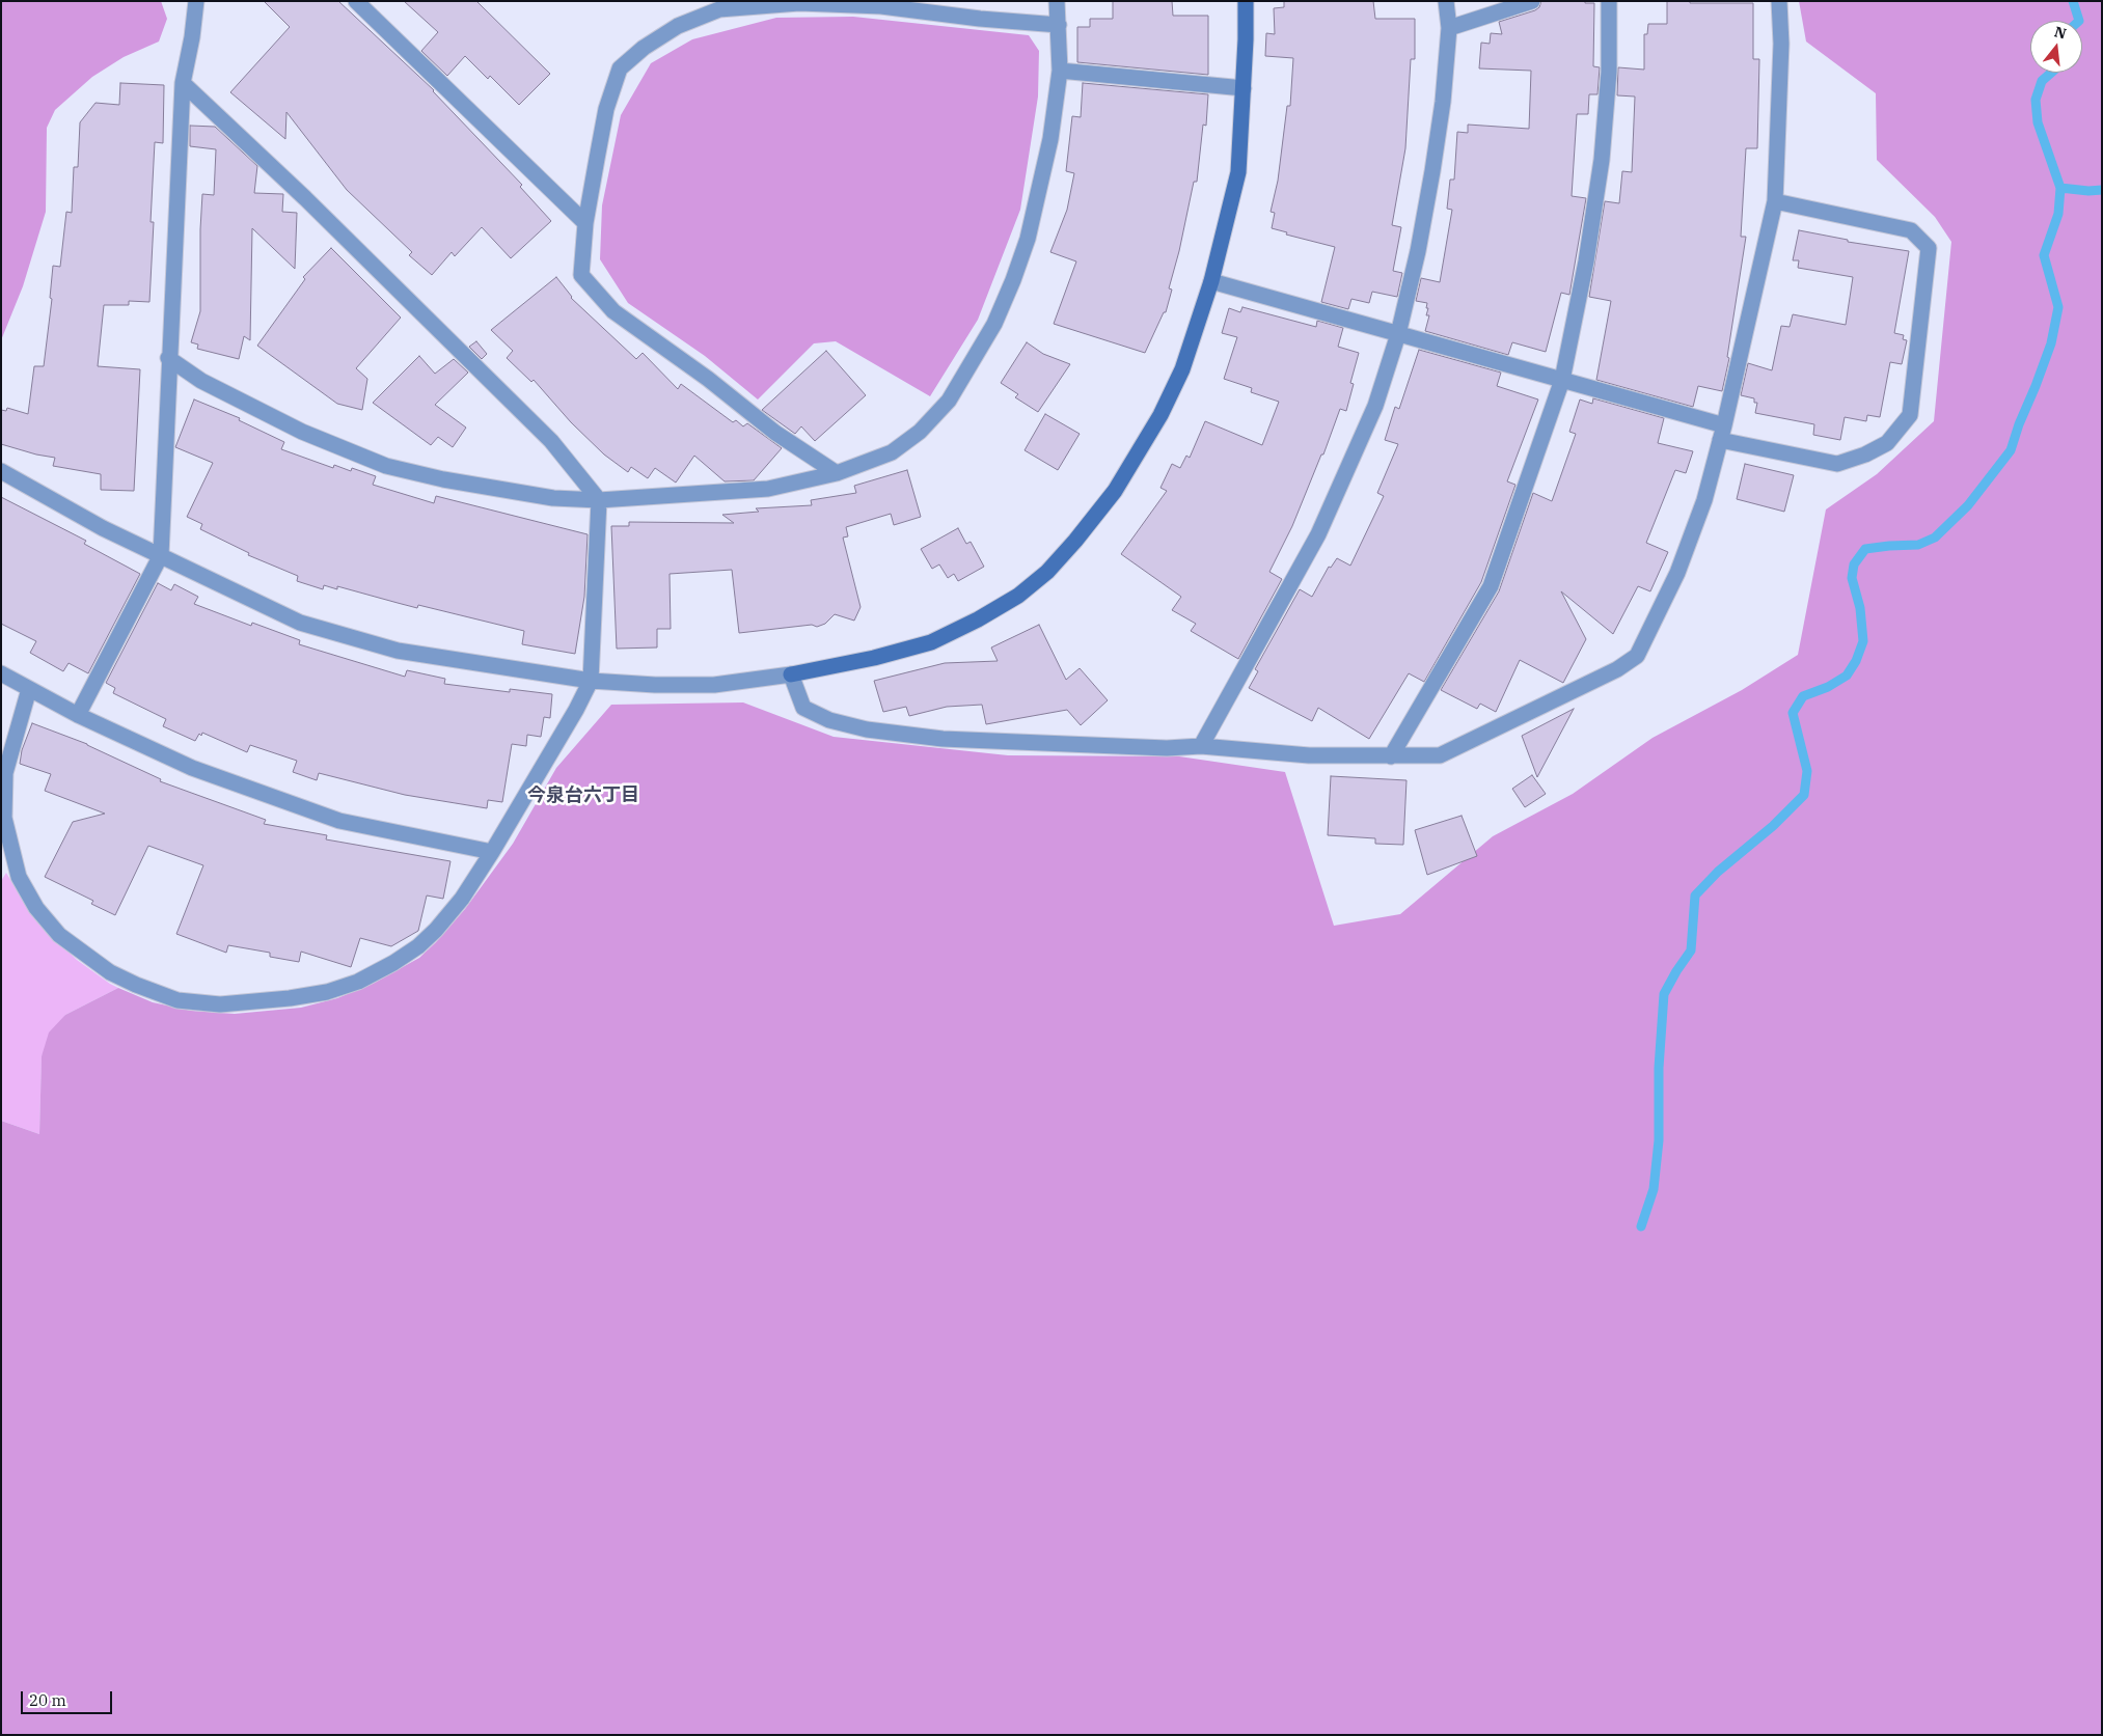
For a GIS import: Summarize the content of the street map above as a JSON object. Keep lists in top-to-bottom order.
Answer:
{
  "districts": ["今泉台六丁目"],
  "scale_bar": "20 m",
  "north": "top"
}
